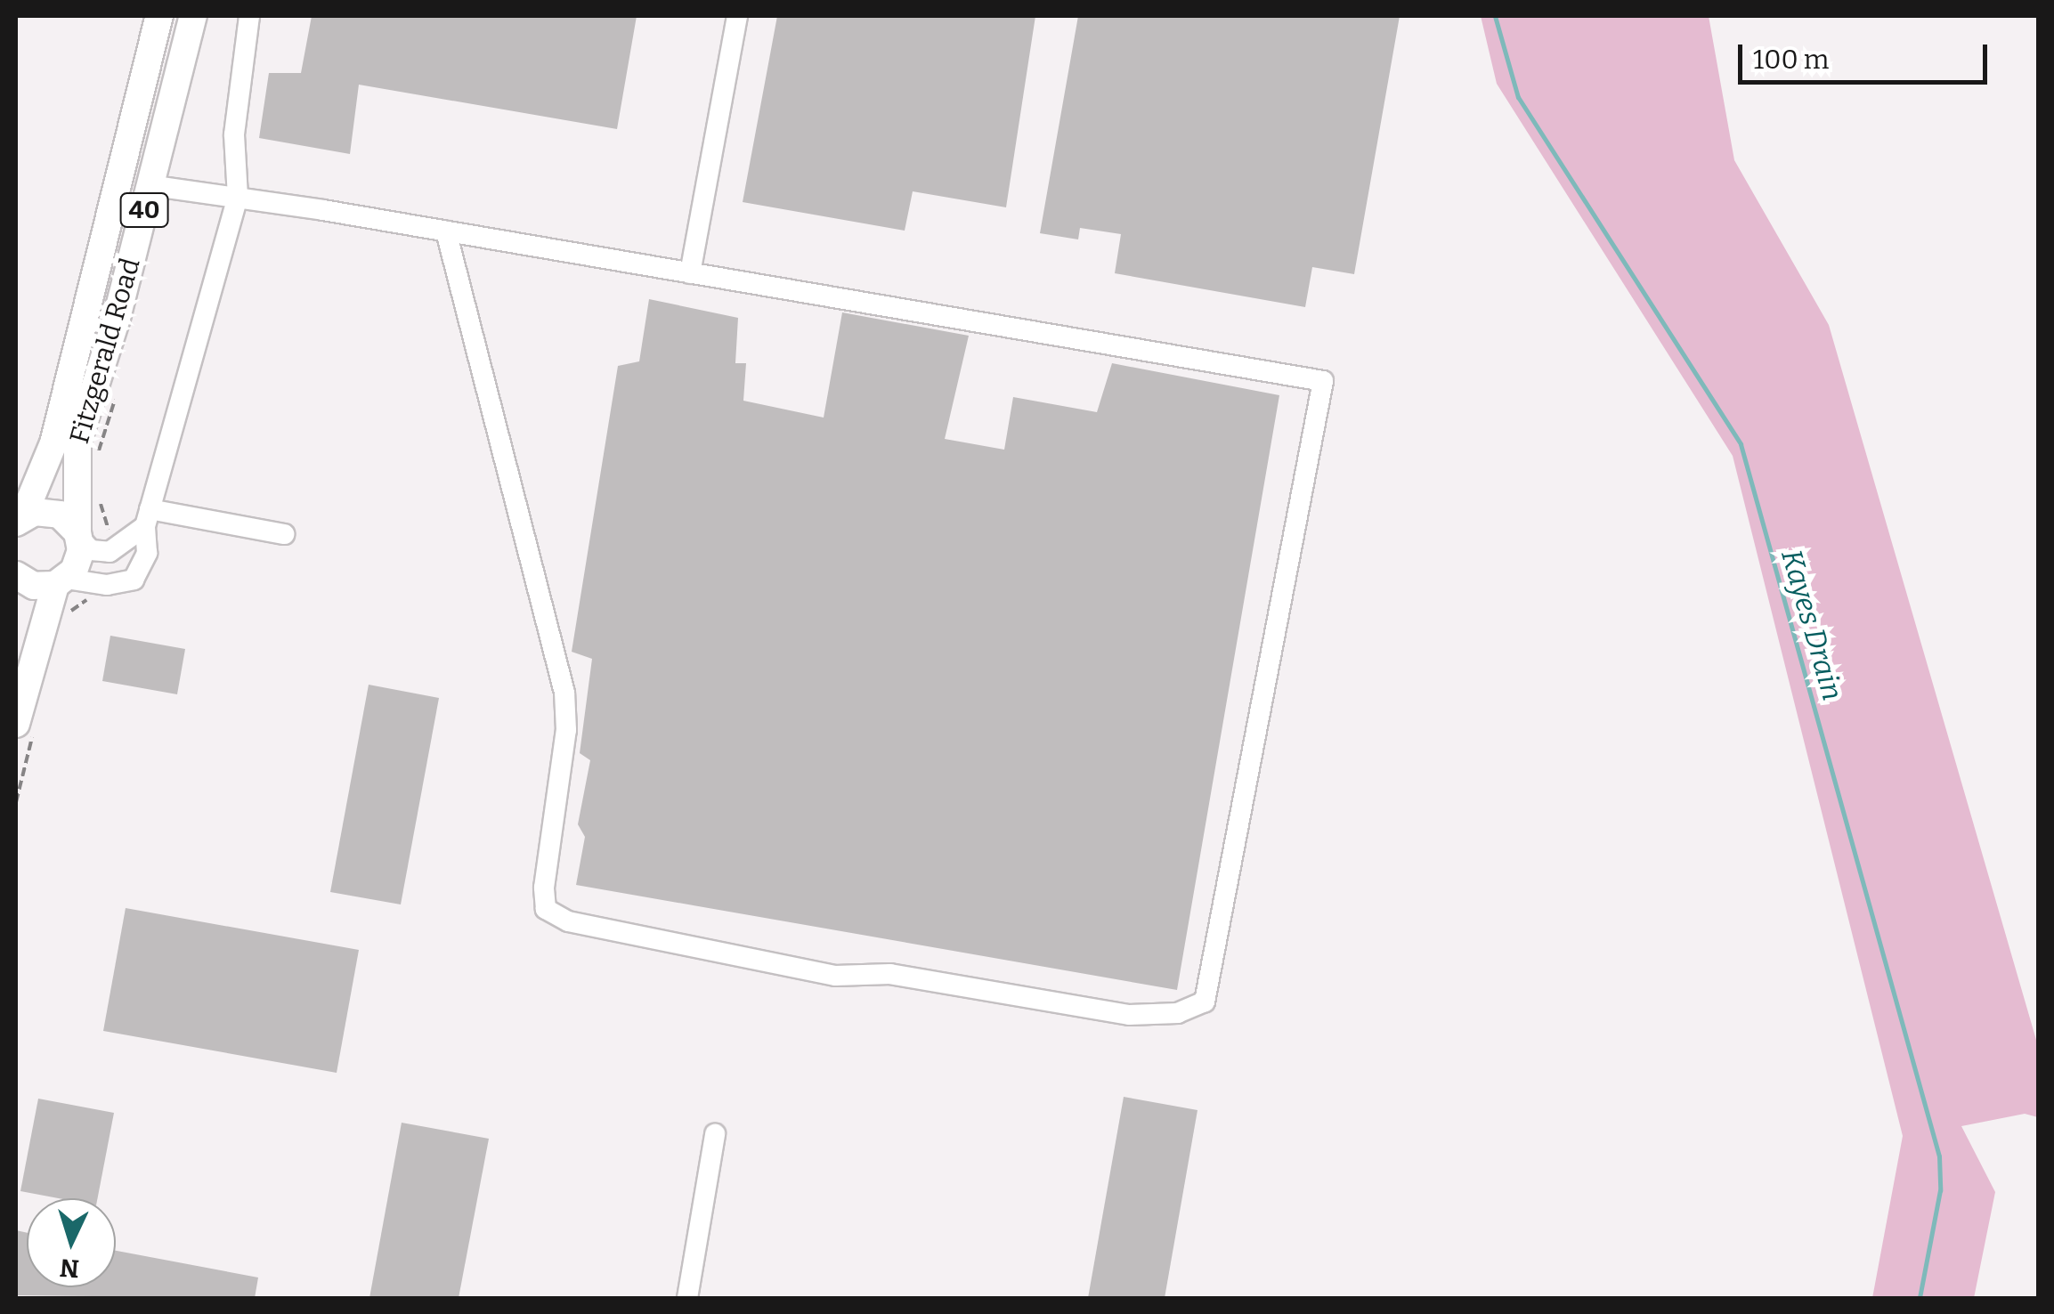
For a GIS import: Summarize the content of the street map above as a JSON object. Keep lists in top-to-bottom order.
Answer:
{
  "streets": {
    "main road": ["40", "Fitzgerald Road"]
  },
  "crossings": [
    ["40", "Fitzgerald Road"]
  ],
  "water": ["Kayes Drain"],
  "scale_bar": "100 m",
  "north": "bottom"
}
